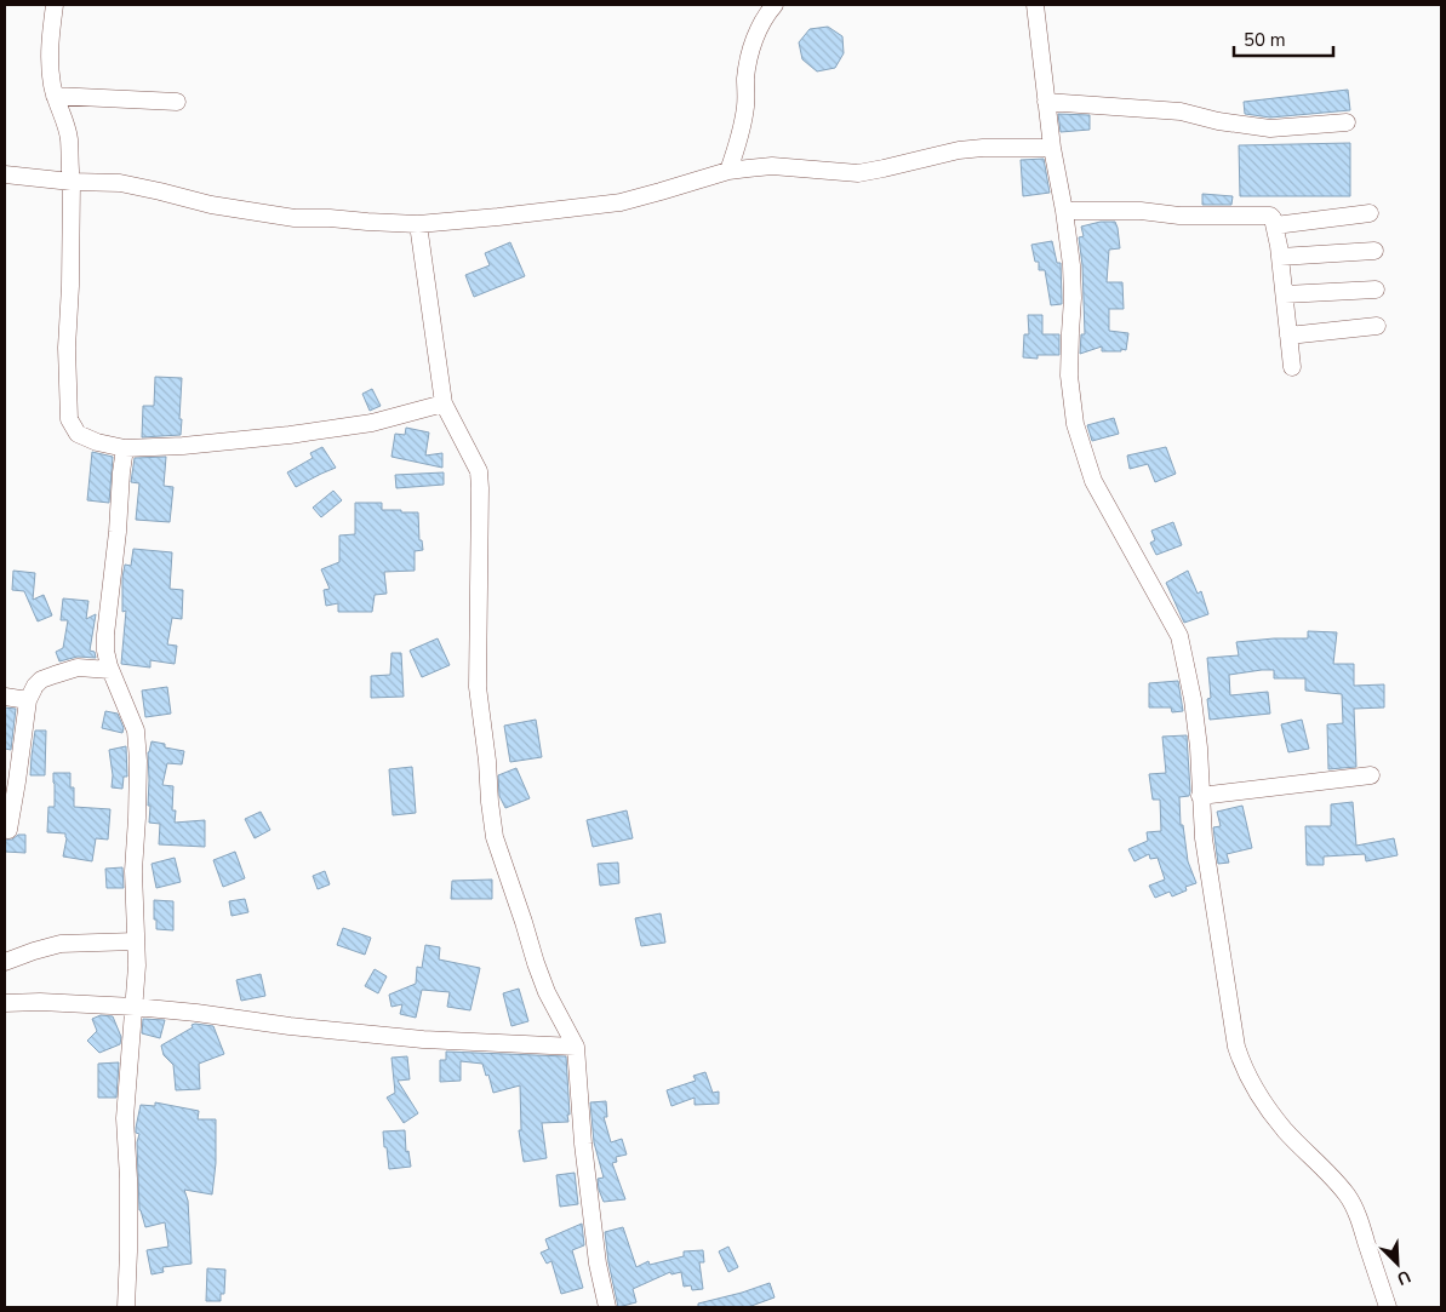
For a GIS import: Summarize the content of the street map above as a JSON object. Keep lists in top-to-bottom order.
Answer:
{
  "scale_bar": "50 m",
  "north": "bottom right"
}
